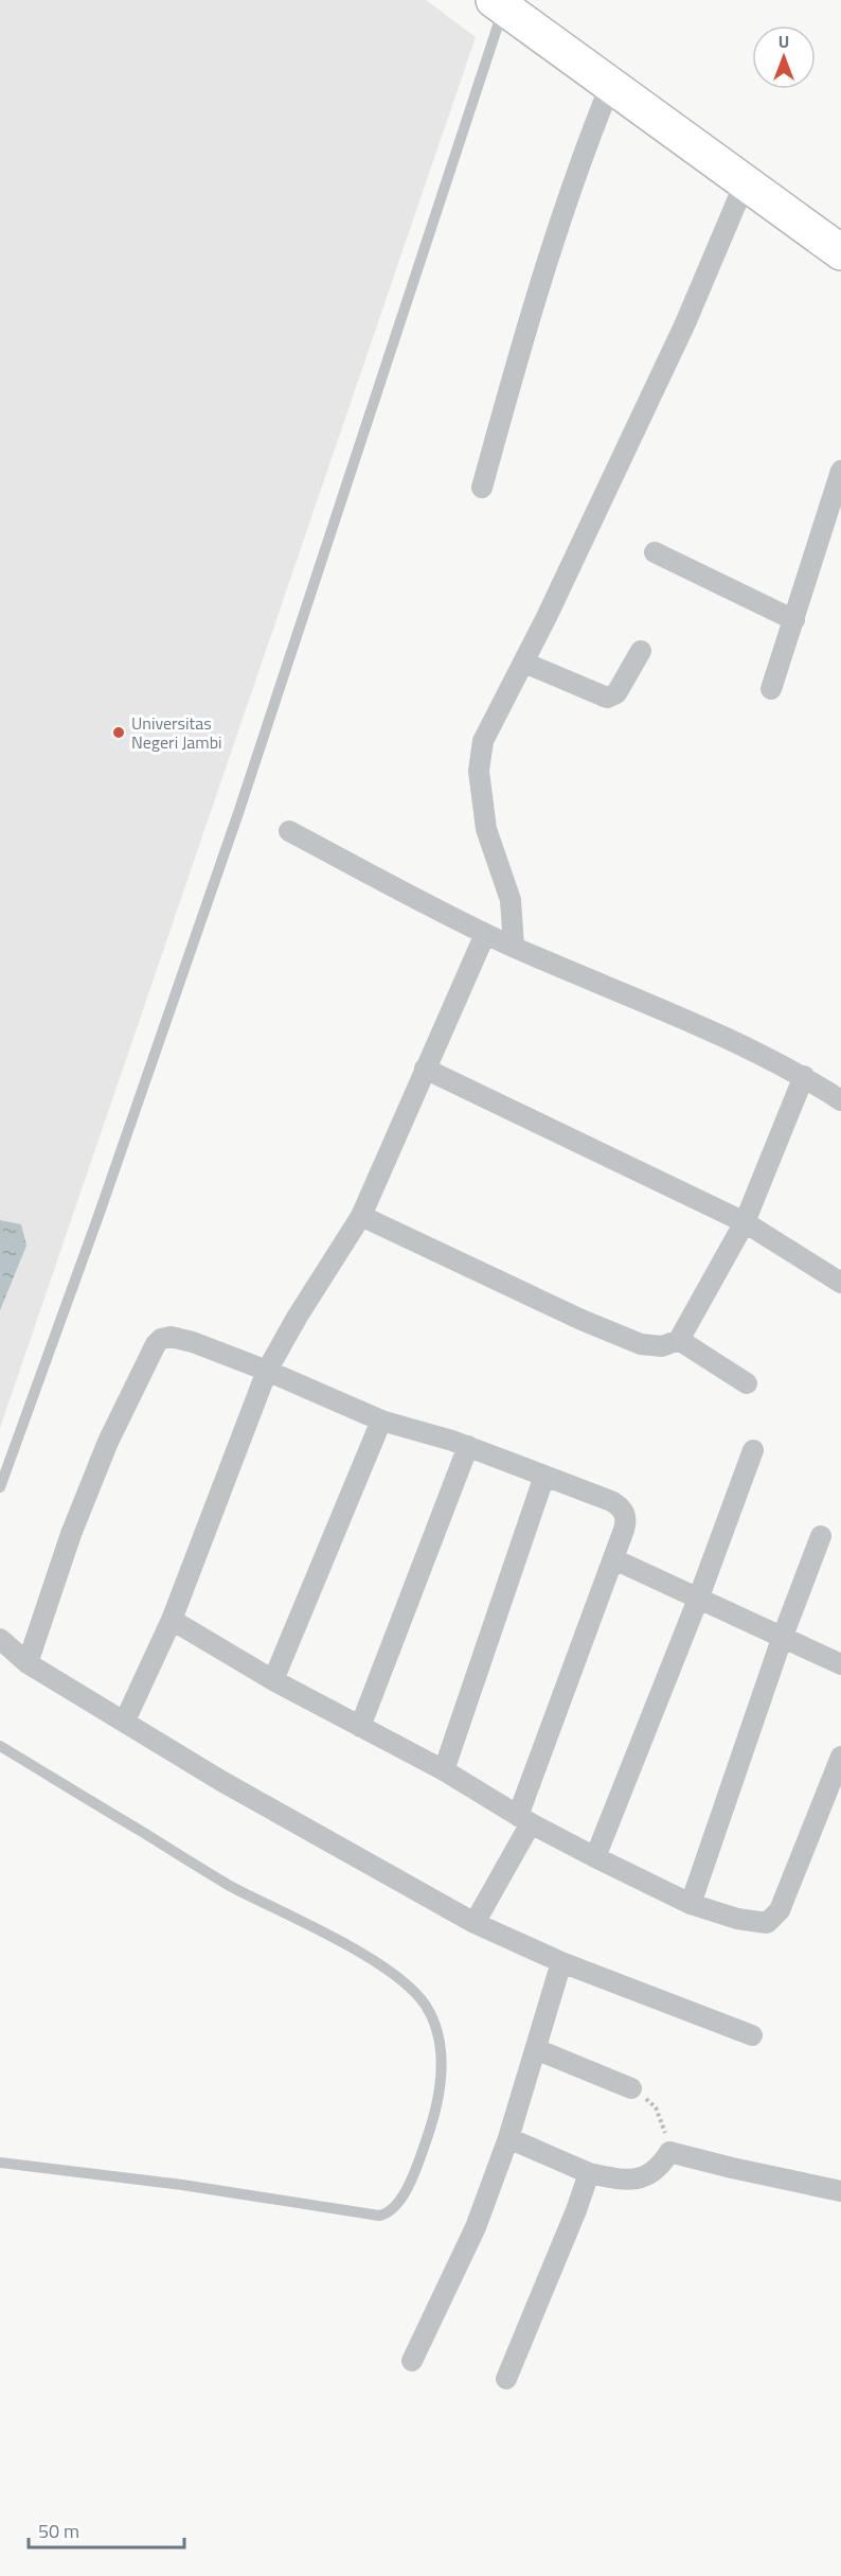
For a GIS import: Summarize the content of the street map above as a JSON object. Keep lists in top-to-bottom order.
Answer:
{
  "places": ["Universitas Negeri Jambi"],
  "scale_bar": "50 m",
  "north": "top"
}
